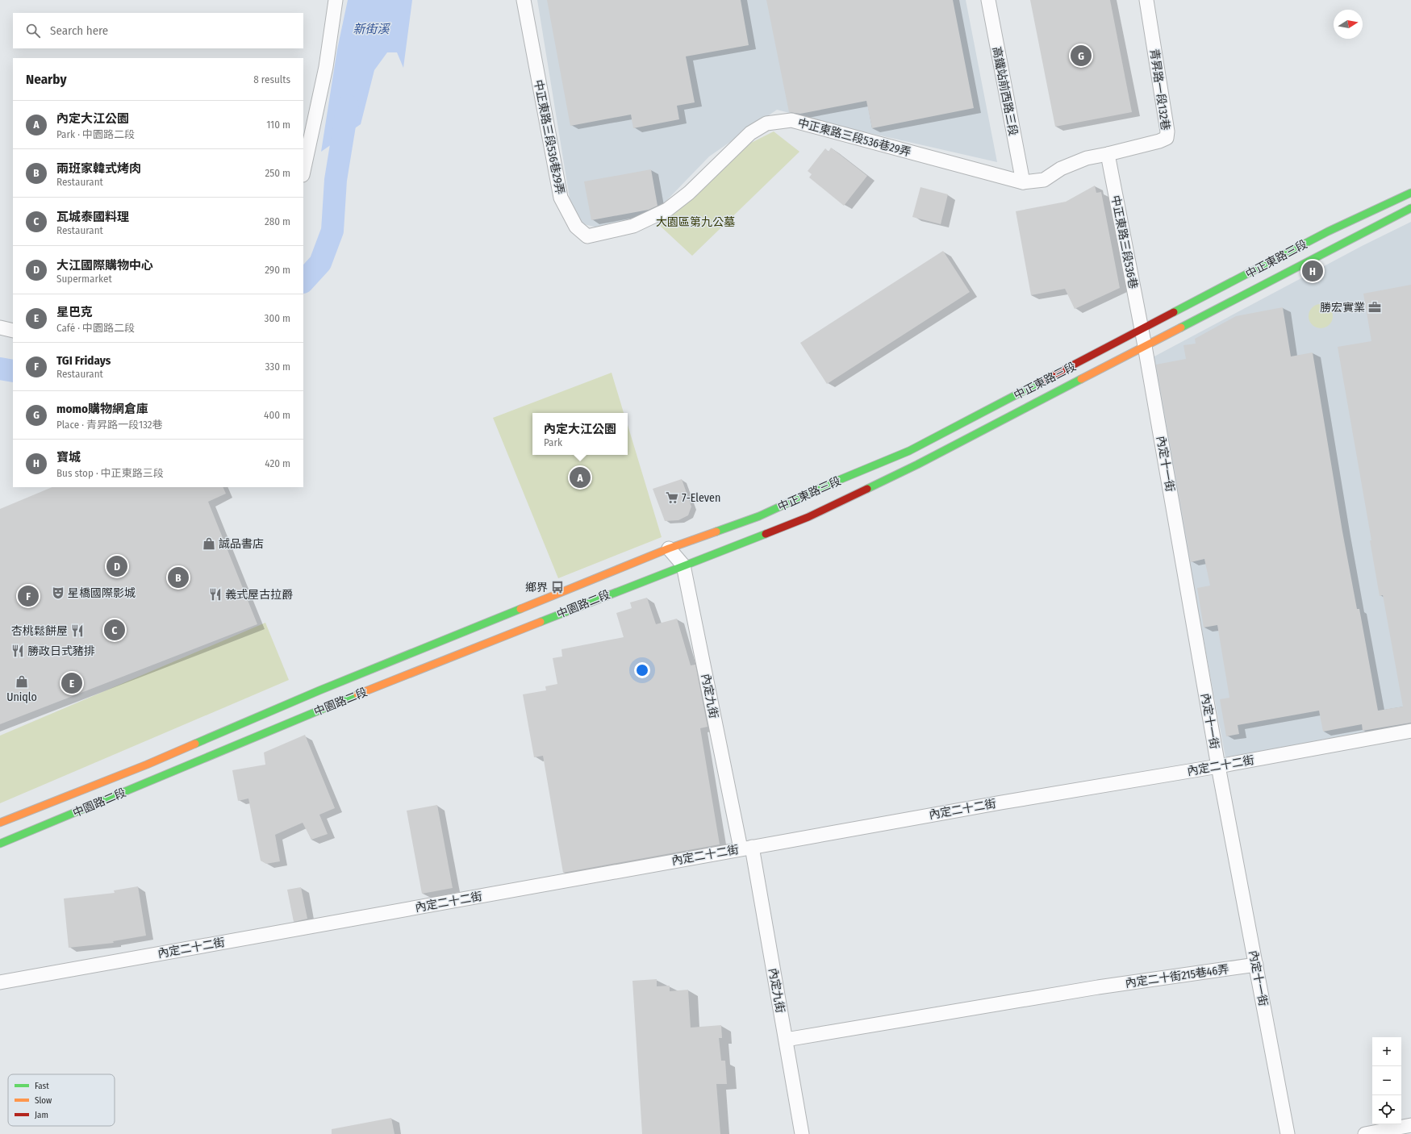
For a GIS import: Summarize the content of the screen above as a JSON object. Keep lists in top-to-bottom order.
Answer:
{
  "streets": {
    "main road": ["中正東路三段", "中園路二段"],
    "street": [
      "青昇路一段132巷",
      "高鐵站前西路三段",
      "中正東路三段536巷29弄",
      "中正東路三段536巷",
      "內定十一街",
      "內定九街",
      "內定二十二街",
      "內定二十街215巷46弄"
    ]
  },
  "crossings": [
    ["青昇路一段132巷", "中正東路三段536巷29弄"],
    ["青昇路一段132巷", "中正東路三段536巷"],
    ["高鐵站前西路三段", "中正東路三段536巷29弄"],
    ["中正東路三段536巷29弄", "中正東路三段536巷"],
    ["中正東路三段536巷", "中正東路三段"],
    ["中正東路三段536巷", "內定十一街"],
    ["中正東路三段", "內定十一街"],
    ["中正東路三段", "中園路二段"],
    ["中正東路三段", "內定九街"],
    ["內定十一街", "內定二十二街"],
    ["內定十一街", "內定二十街215巷46弄"],
    ["中園路二段", "內定九街"],
    ["內定九街", "內定二十二街"],
    ["內定九街", "內定二十街215巷46弄"]
  ],
  "water": ["新街溪"],
  "parks": ["大園區第九公墓"],
  "places": {
    "office": ["勝宏實業"],
    "supermarket": ["7-Eleven"],
    "shop": ["誠品書店", "Uniqlo"],
    "bus stop": ["鄉界"],
    "theatre": ["星橋國際影城"],
    "restaurant": ["義式屋古拉爵", "杏桃鬆餅屋", "勝政日式豬排"]
  },
  "legend": ["Fast", "Slow", "Jam"],
  "north": "right",
  "page": {
    "search": "Search here",
    "pins": [
      "G",
      "H",
      "A",
      "D",
      "B",
      "F",
      "C",
      "E"
    ],
    "heading": ["Nearby", "8 results"],
    "list": [
      {
        "mark": "A",
        "name": "內定大江公園",
        "note": "Park · 中園路二段",
        "value": "110 m"
      },
      {
        "mark": "B",
        "name": "兩班家韓式烤肉",
        "note": "Restaurant",
        "value": "250 m"
      },
      {
        "mark": "C",
        "name": "瓦城泰國料理",
        "note": "Restaurant",
        "value": "280 m"
      },
      {
        "mark": "D",
        "name": "大江國際購物中心",
        "note": "Supermarket",
        "value": "290 m"
      },
      {
        "mark": "E",
        "name": "星巴克",
        "note": "Café · 中園路二段",
        "value": "300 m"
      },
      {
        "mark": "F",
        "name": "TGI Fridays",
        "note": "Restaurant",
        "value": "330 m"
      },
      {
        "mark": "G",
        "name": "momo購物網倉庫",
        "note": "Place · 青昇路一段132巷",
        "value": "400 m"
      },
      {
        "mark": "H",
        "name": "寶城",
        "note": "Bus stop · 中正東路三段",
        "value": "420 m"
      }
    ],
    "popup": ["內定大江公園", "Park"],
    "map_buttons": ["+", "−"]
  }
}
